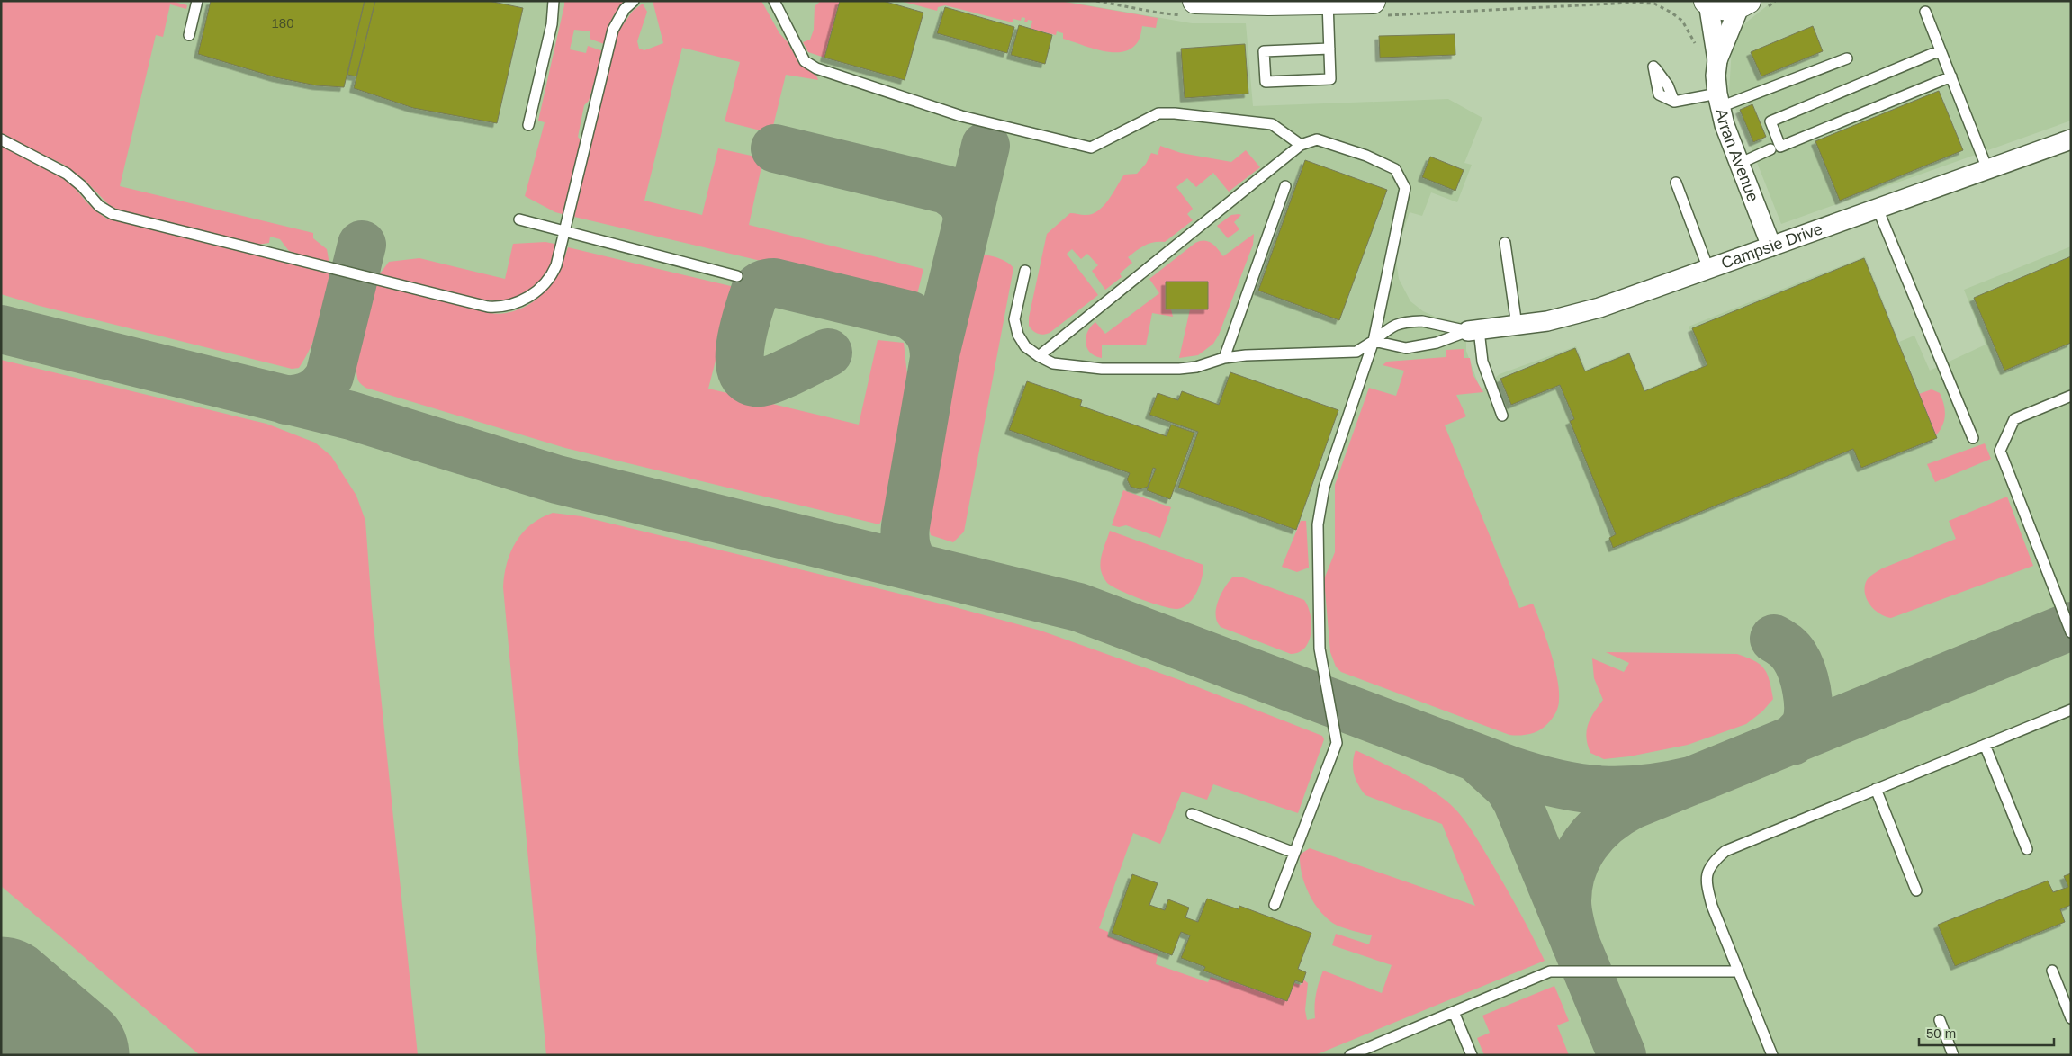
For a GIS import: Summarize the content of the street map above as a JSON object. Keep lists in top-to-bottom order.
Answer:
{
  "streets": {
    "street": ["Arran Avenue", "Campsie Drive"]
  },
  "crossings": [
    ["Arran Avenue", "Campsie Drive"]
  ],
  "house_numbers": ["180"],
  "scale_bar": "50 m"
}
